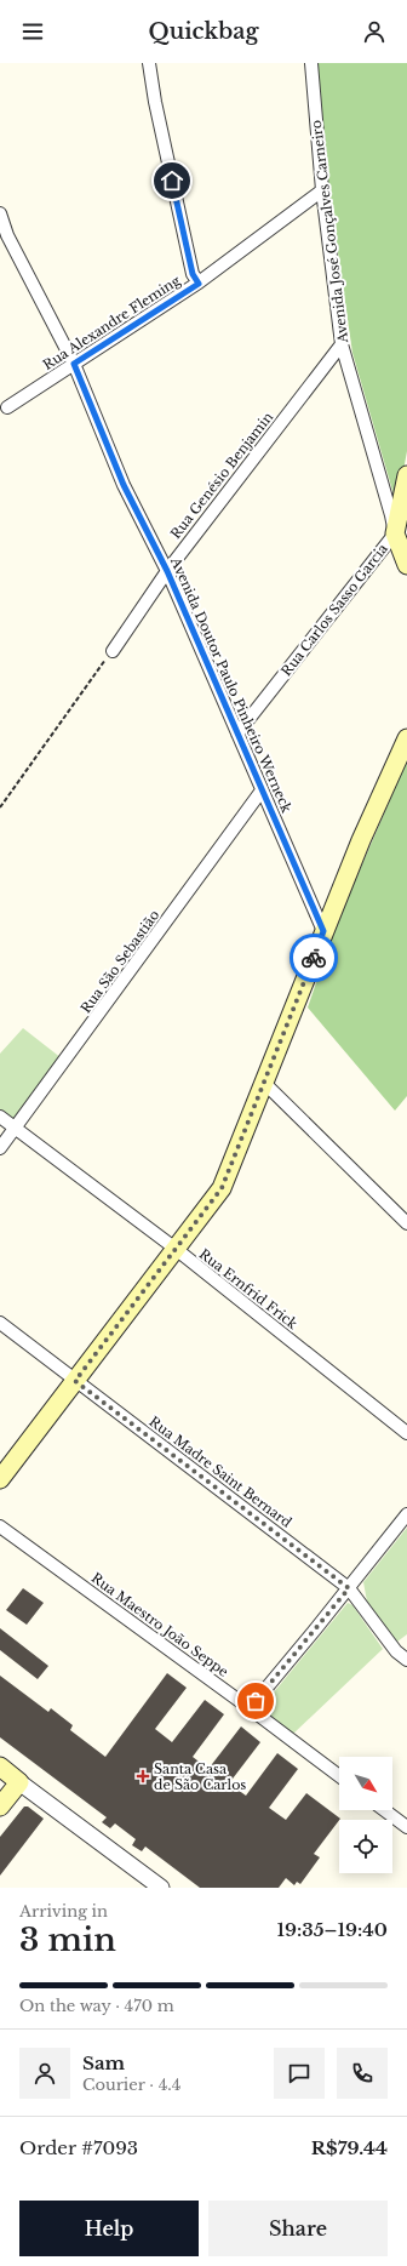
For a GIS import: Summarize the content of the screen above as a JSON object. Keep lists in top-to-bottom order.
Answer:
{
  "streets": {
    "main road": ["Avenida José Gonçalves Carneiro", "Rua Carlos Sasso Garcia"],
    "street": [
      "Rua Alexandre Fleming",
      "Rua Genésio Benjamin",
      "Avenida Doutor Paulo Pinheiro Werneck",
      "Rua São Sebastião",
      "Rua Ernfrid Frick",
      "Rua Madre Saint Bernard",
      "Rua Maestro João Seppe"
    ]
  },
  "crossings": [
    ["Avenida José Gonçalves Carneiro", "Rua Alexandre Fleming"],
    ["Avenida José Gonçalves Carneiro", "Rua Genésio Benjamin"],
    ["Avenida José Gonçalves Carneiro", "Rua Carlos Sasso Garcia"],
    ["Rua Alexandre Fleming", "Avenida Doutor Paulo Pinheiro Werneck"],
    ["Rua Genésio Benjamin", "Avenida Doutor Paulo Pinheiro Werneck"],
    ["Rua Carlos Sasso Garcia", "Avenida Doutor Paulo Pinheiro Werneck"],
    ["Avenida Doutor Paulo Pinheiro Werneck", "Rua São Sebastião"],
    ["Rua São Sebastião", "Rua Ernfrid Frick"]
  ],
  "places": {
    "health": ["Santa Casa de São Carlos"]
  },
  "north": "bottom right",
  "page": {
    "header": "Quickbag",
    "heading": ["3 min", "Arriving in", "19:35–19:40"],
    "panel": [
      "Sam",
      "Courier · 4.4",
      "Order #7093",
      "R$79.44"
    ],
    "bar": "On the way · 470 m",
    "buttons": ["Help", "Share"]
  }
}
